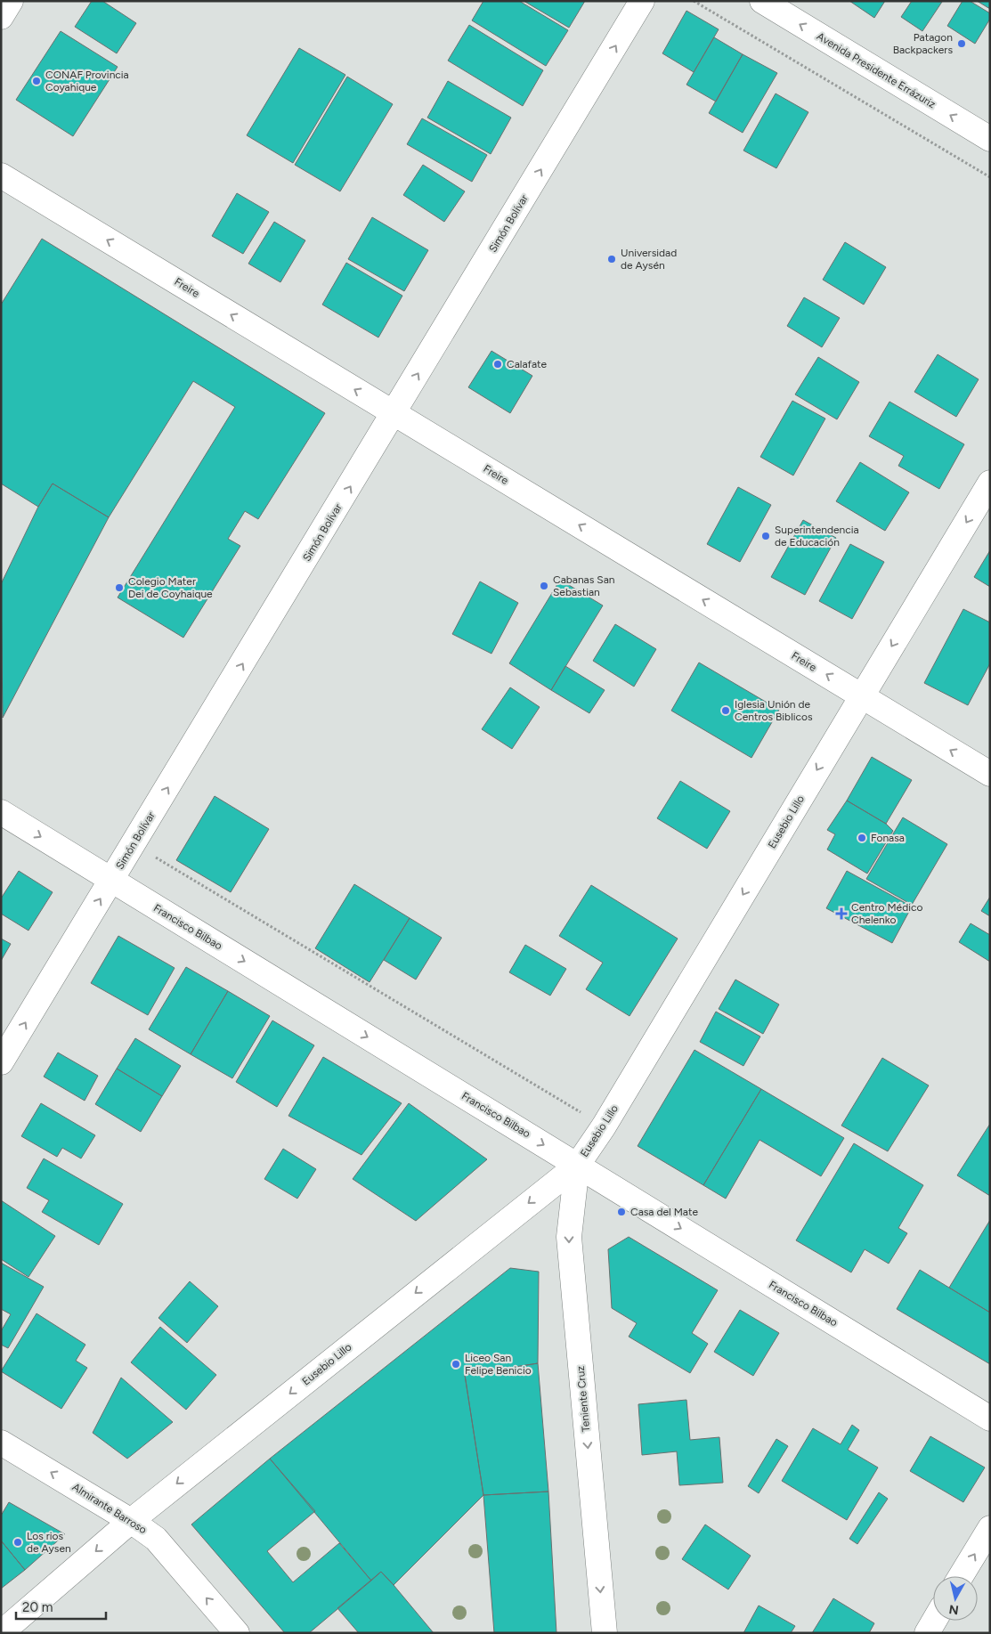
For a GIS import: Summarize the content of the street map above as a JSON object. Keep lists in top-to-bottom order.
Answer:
{
  "streets": {
    "street": [
      "Avenida Presidente Errázuriz",
      "Simón Bolívar",
      "Freire",
      "Eusebio Lillo",
      "Francisco Bilbao",
      "Teniente Cruz",
      "Almirante Barroso"
    ]
  },
  "crossings": [
    ["Simón Bolívar", "Freire"],
    ["Simón Bolívar", "Francisco Bilbao"],
    ["Freire", "Eusebio Lillo"],
    ["Eusebio Lillo", "Francisco Bilbao"],
    ["Eusebio Lillo", "Teniente Cruz"],
    ["Eusebio Lillo", "Almirante Barroso"],
    ["Francisco Bilbao", "Teniente Cruz"]
  ],
  "one_way": [
    "Avenida Presidente Errázuriz",
    "Simón Bolívar",
    "Freire",
    "Eusebio Lillo",
    "Francisco Bilbao",
    "Teniente Cruz",
    "Almirante Barroso"
  ],
  "places": {
    "other": [
      "Patagon Backpackers",
      "CONAF Provincia Coyahique",
      "Universidad de Aysén",
      "Calafate",
      "Superintendencia de Educación",
      "Cabanas San Sebastian",
      "Colegio Mater Dei de Coyhaique",
      "Iglesia Unión de Centros Biblicos",
      "Fonasa",
      "Casa del Mate",
      "Liceo San Felipe Benicio",
      "Los rios de Aysen"
    ],
    "health": ["Centro Médico Chelenko"]
  },
  "scale_bar": "20 m",
  "north": "bottom"
}
